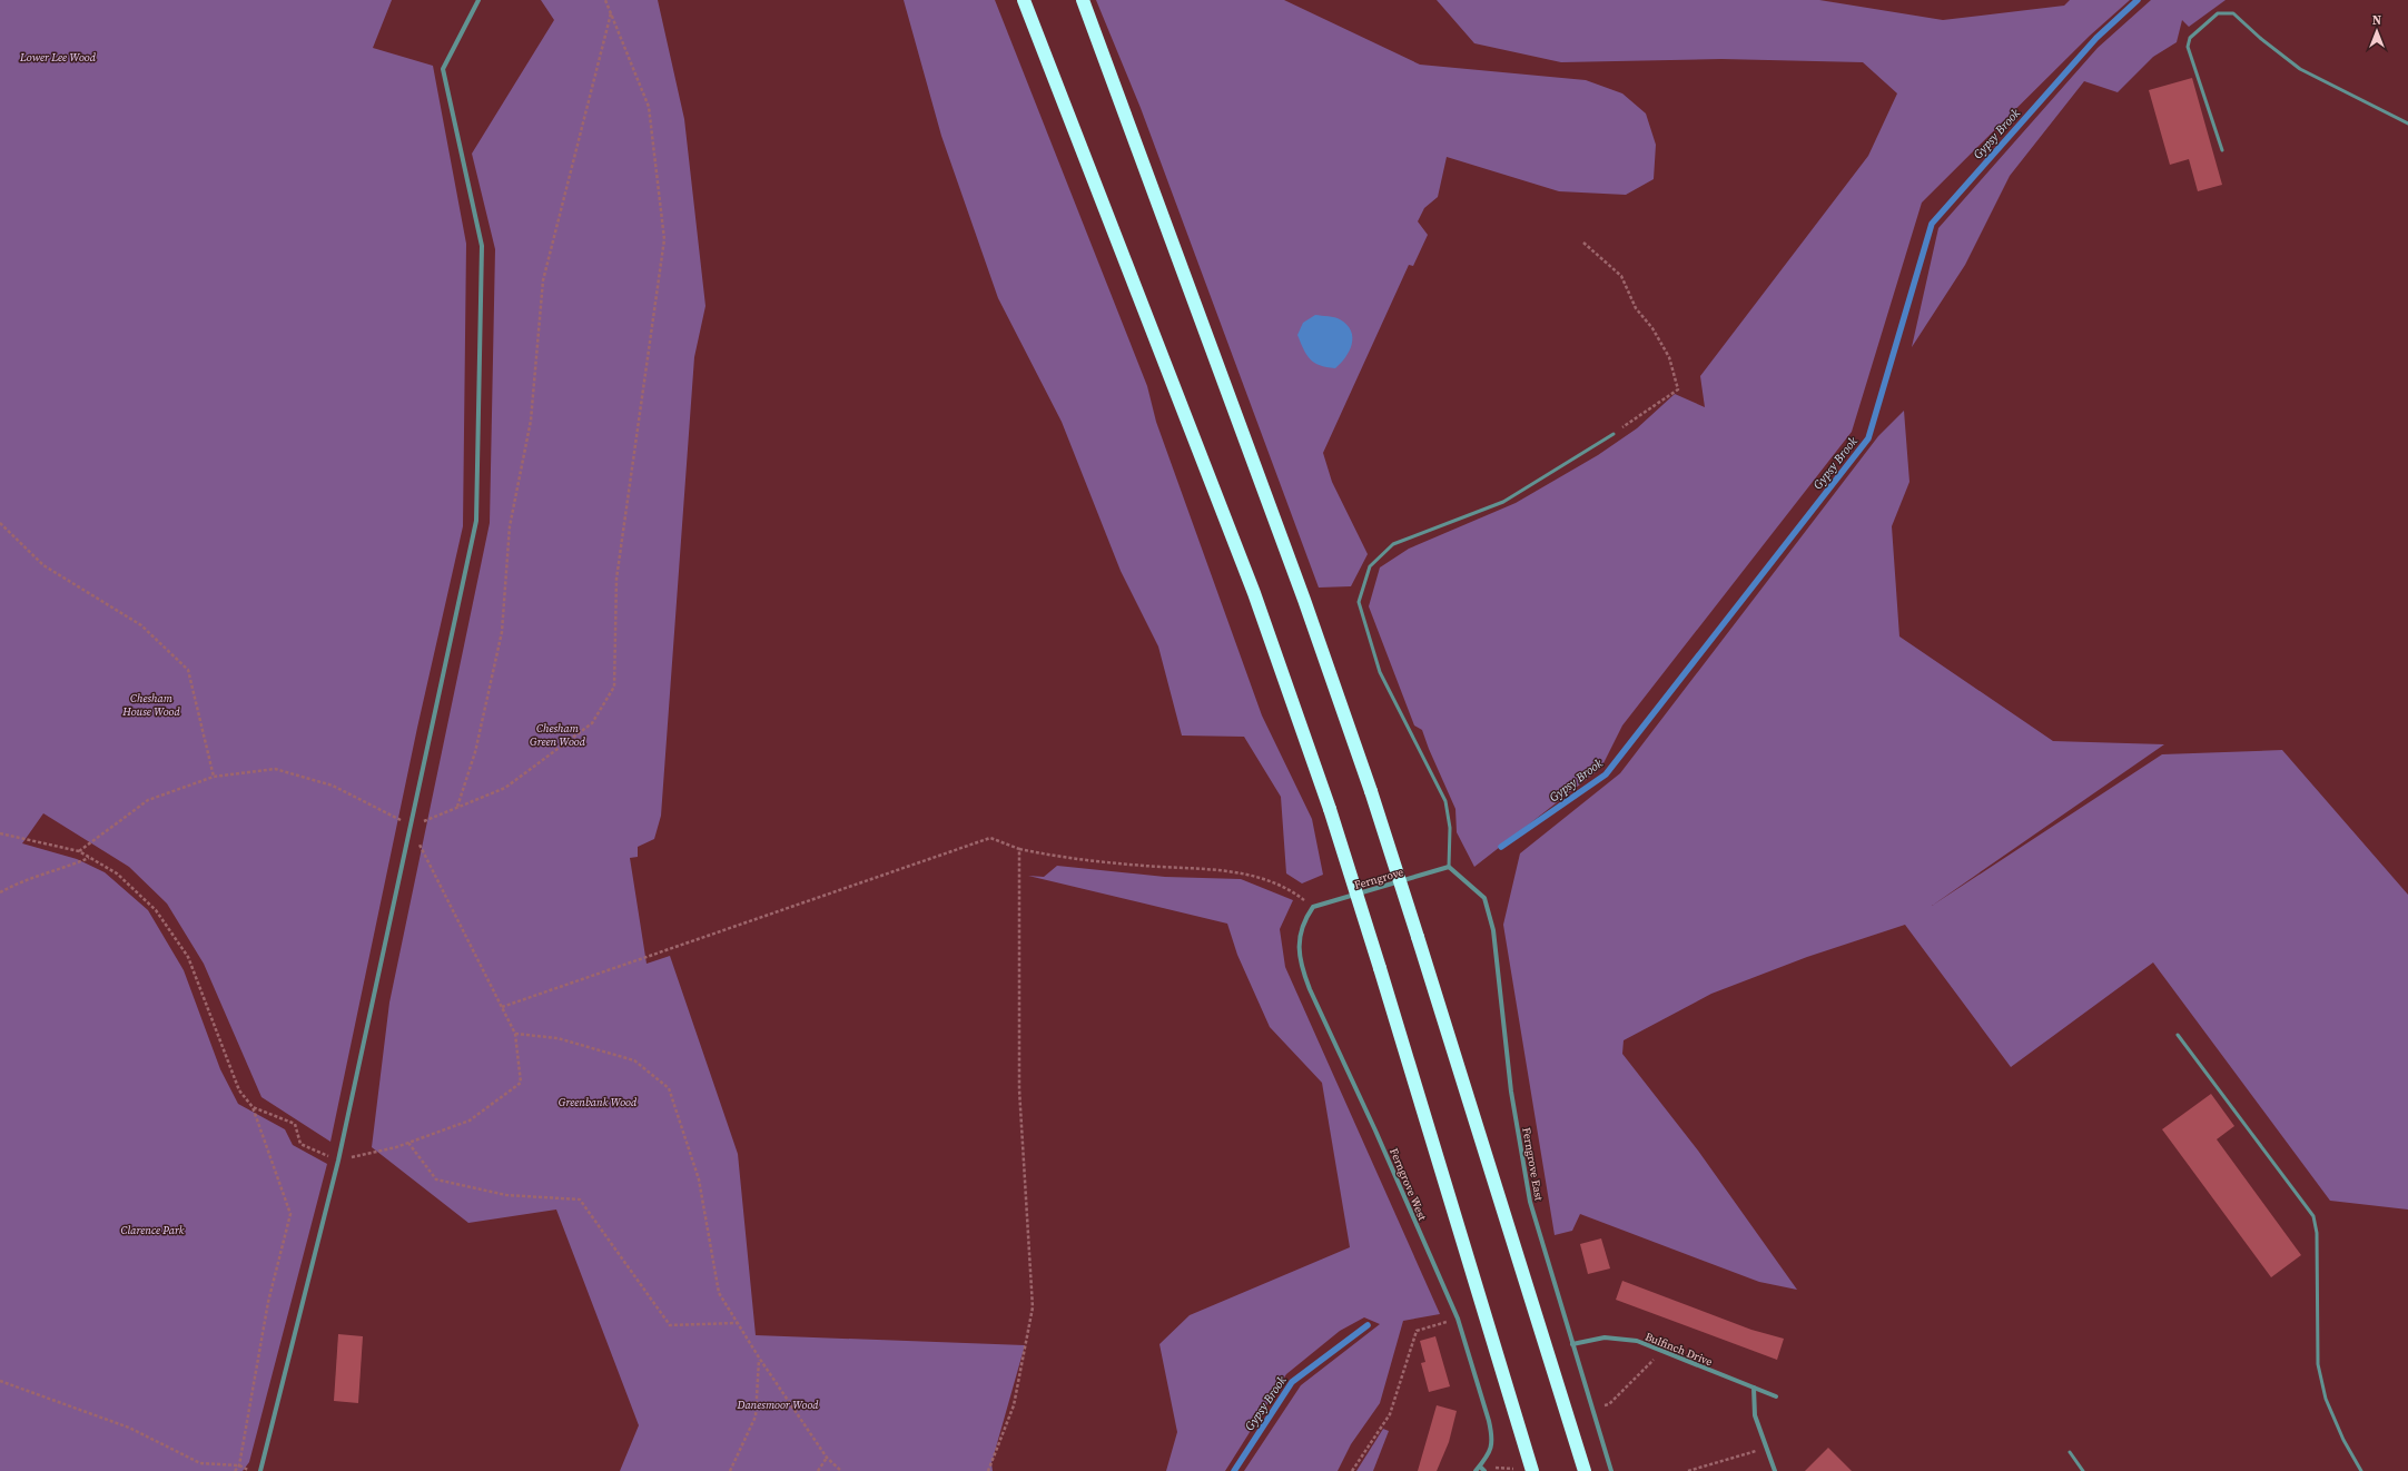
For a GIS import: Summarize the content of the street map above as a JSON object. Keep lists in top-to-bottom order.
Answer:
{
  "streets": {
    "street": [
      "Ferngrove",
      "Ferngrove East",
      "Ferngrove West",
      "Bulfinch Drive"
    ]
  },
  "crossings": [
    ["Ferngrove", "Ferngrove East"],
    ["Ferngrove", "Ferngrove West"],
    ["Ferngrove East", "Bulfinch Drive"]
  ],
  "water": ["Gypsy Brook"],
  "parks": [
    "Lower Lee Wood",
    "Chesham House Wood",
    "Chesham Green Wood",
    "Greenbank Wood",
    "Clarence Park",
    "Danesmoor Wood"
  ],
  "north": "top"
}
